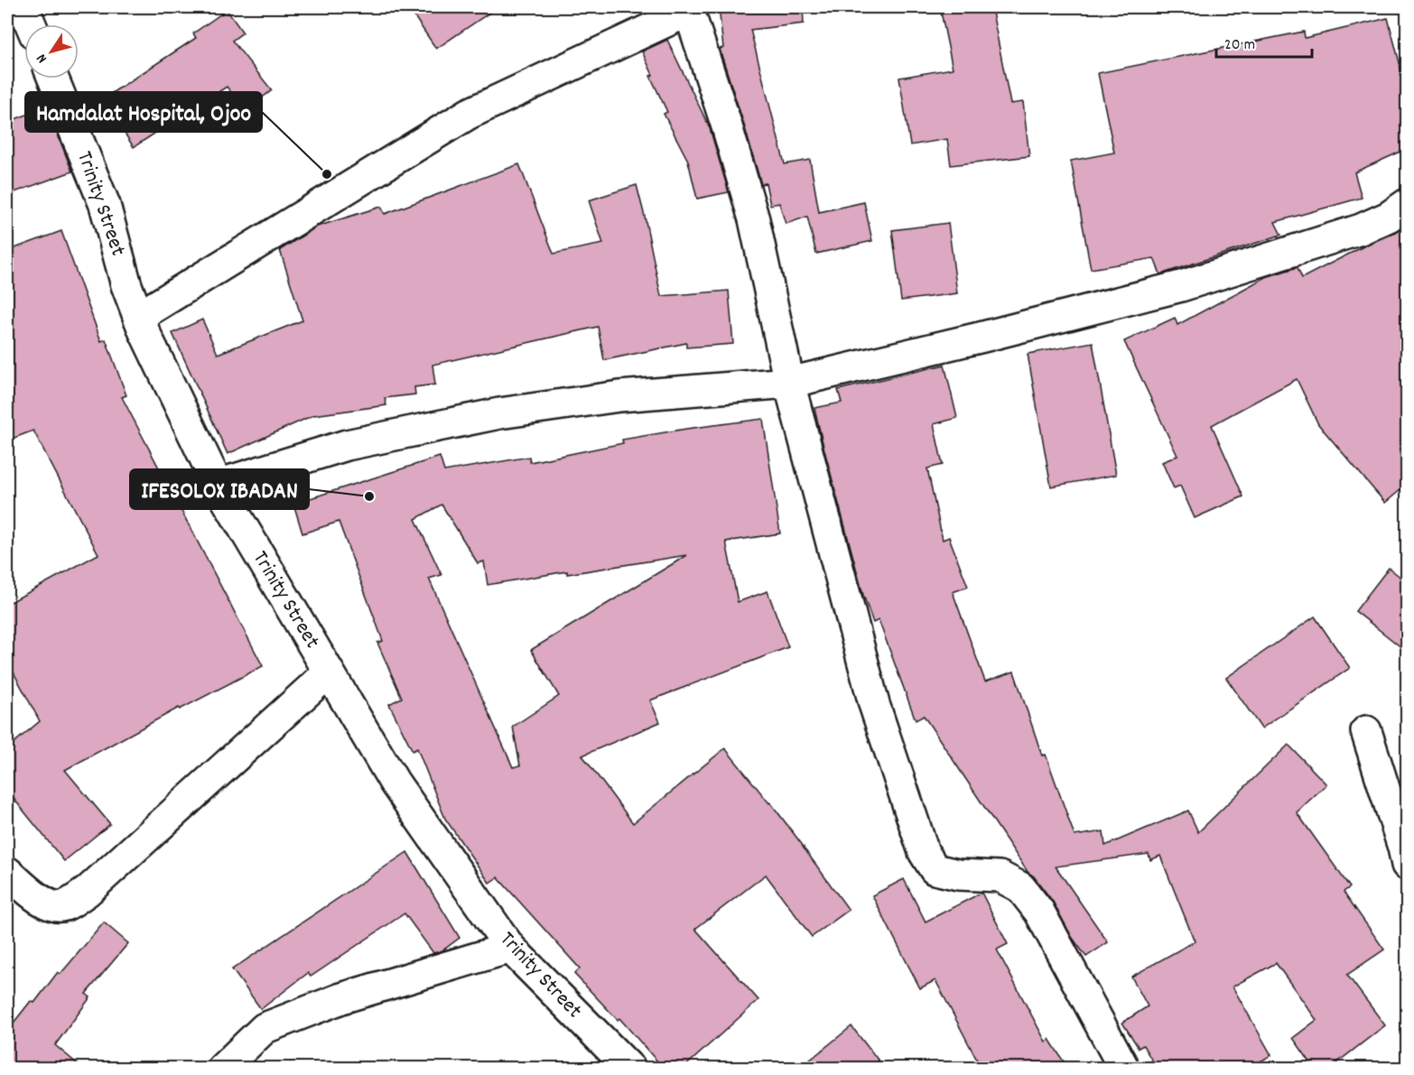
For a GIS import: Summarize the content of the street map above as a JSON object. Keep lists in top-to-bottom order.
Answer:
{
  "streets": {
    "street": ["Trinity Street"]
  },
  "places": ["Hamdalat Hospital, Ojoo", "IFESOLOX IBADAN"],
  "scale_bar": "20 m",
  "north": "bottom left"
}
